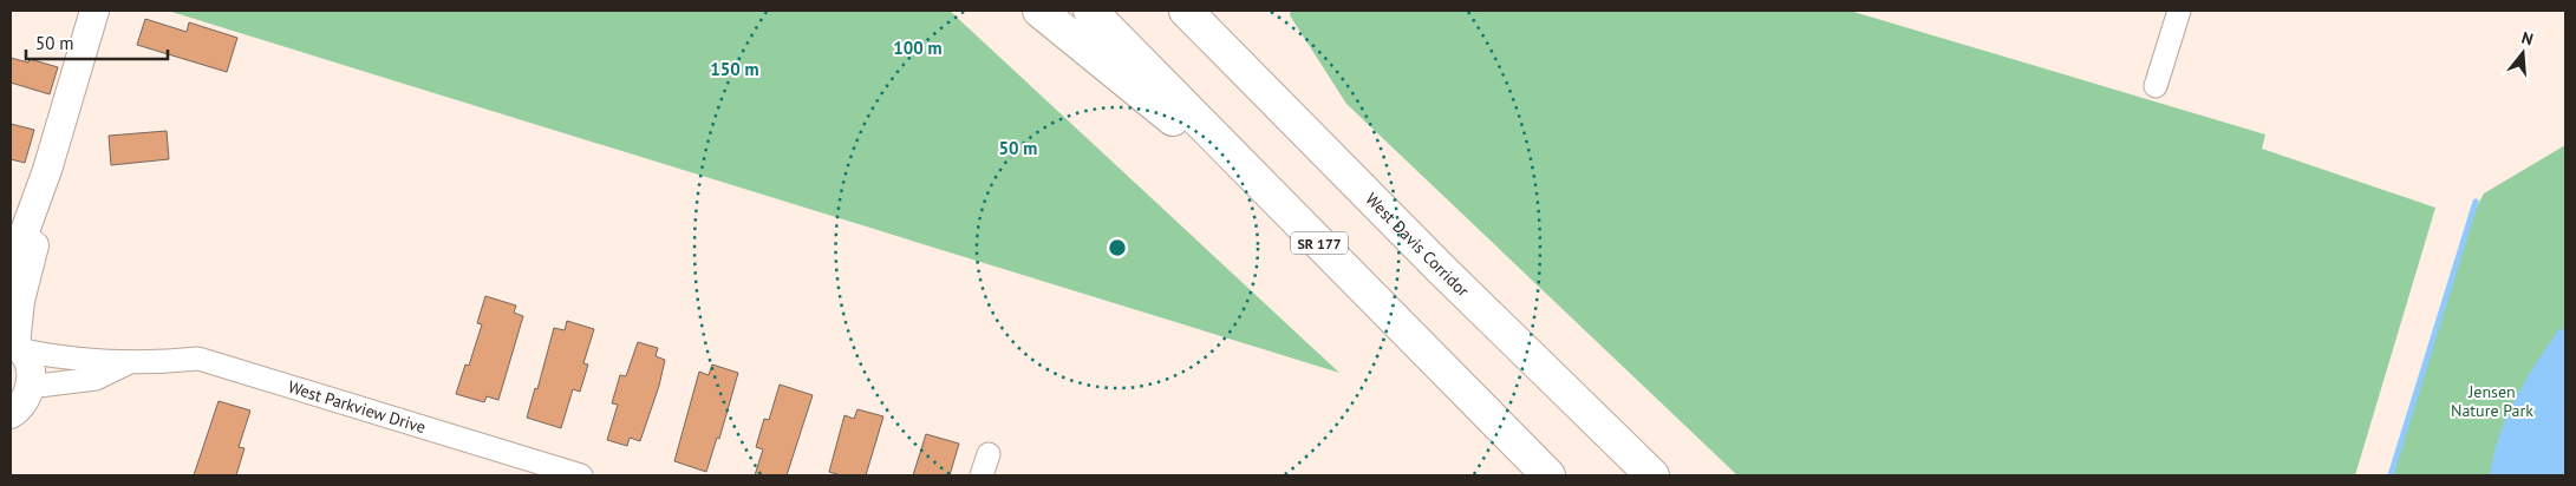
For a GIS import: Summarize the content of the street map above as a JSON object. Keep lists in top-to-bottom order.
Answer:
{
  "streets": {
    "highway": ["SR 177", "West Davis Corridor"],
    "street": ["West Parkview Drive"]
  },
  "parks": ["Jensen Nature Park"],
  "scale_bar": "50 m",
  "north": "top",
  "rings": ["100 m", "150 m", "50 m"]
}
